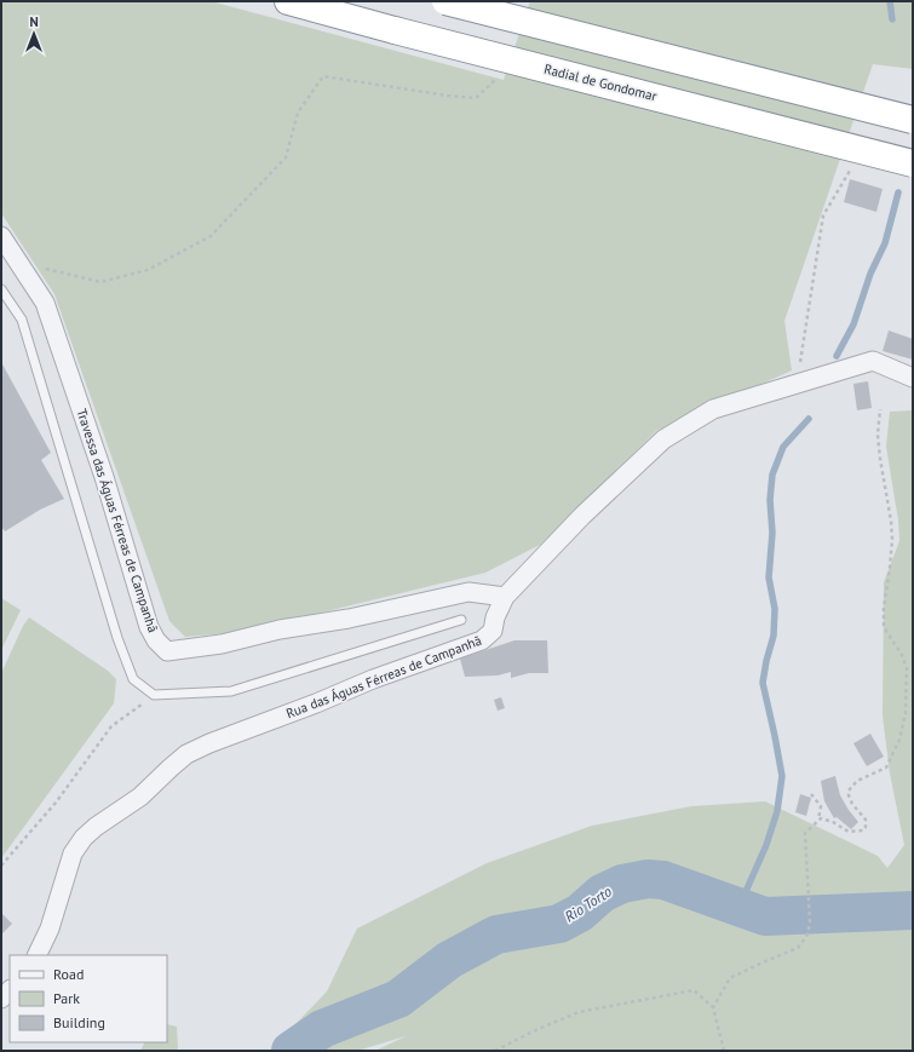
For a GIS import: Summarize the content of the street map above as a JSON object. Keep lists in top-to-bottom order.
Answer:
{
  "streets": {
    "highway": ["Radial de Gondomar"],
    "street": ["Travessa das Águas Férreas de Campanhã", "Rua das Águas Férreas de Campanhã"]
  },
  "crossings": [
    ["Travessa das Águas Férreas de Campanhã", "Rua das Águas Férreas de Campanhã"]
  ],
  "water": ["Rio Torto"],
  "legend": ["Road", "Park", "Building"],
  "north": "top"
}
